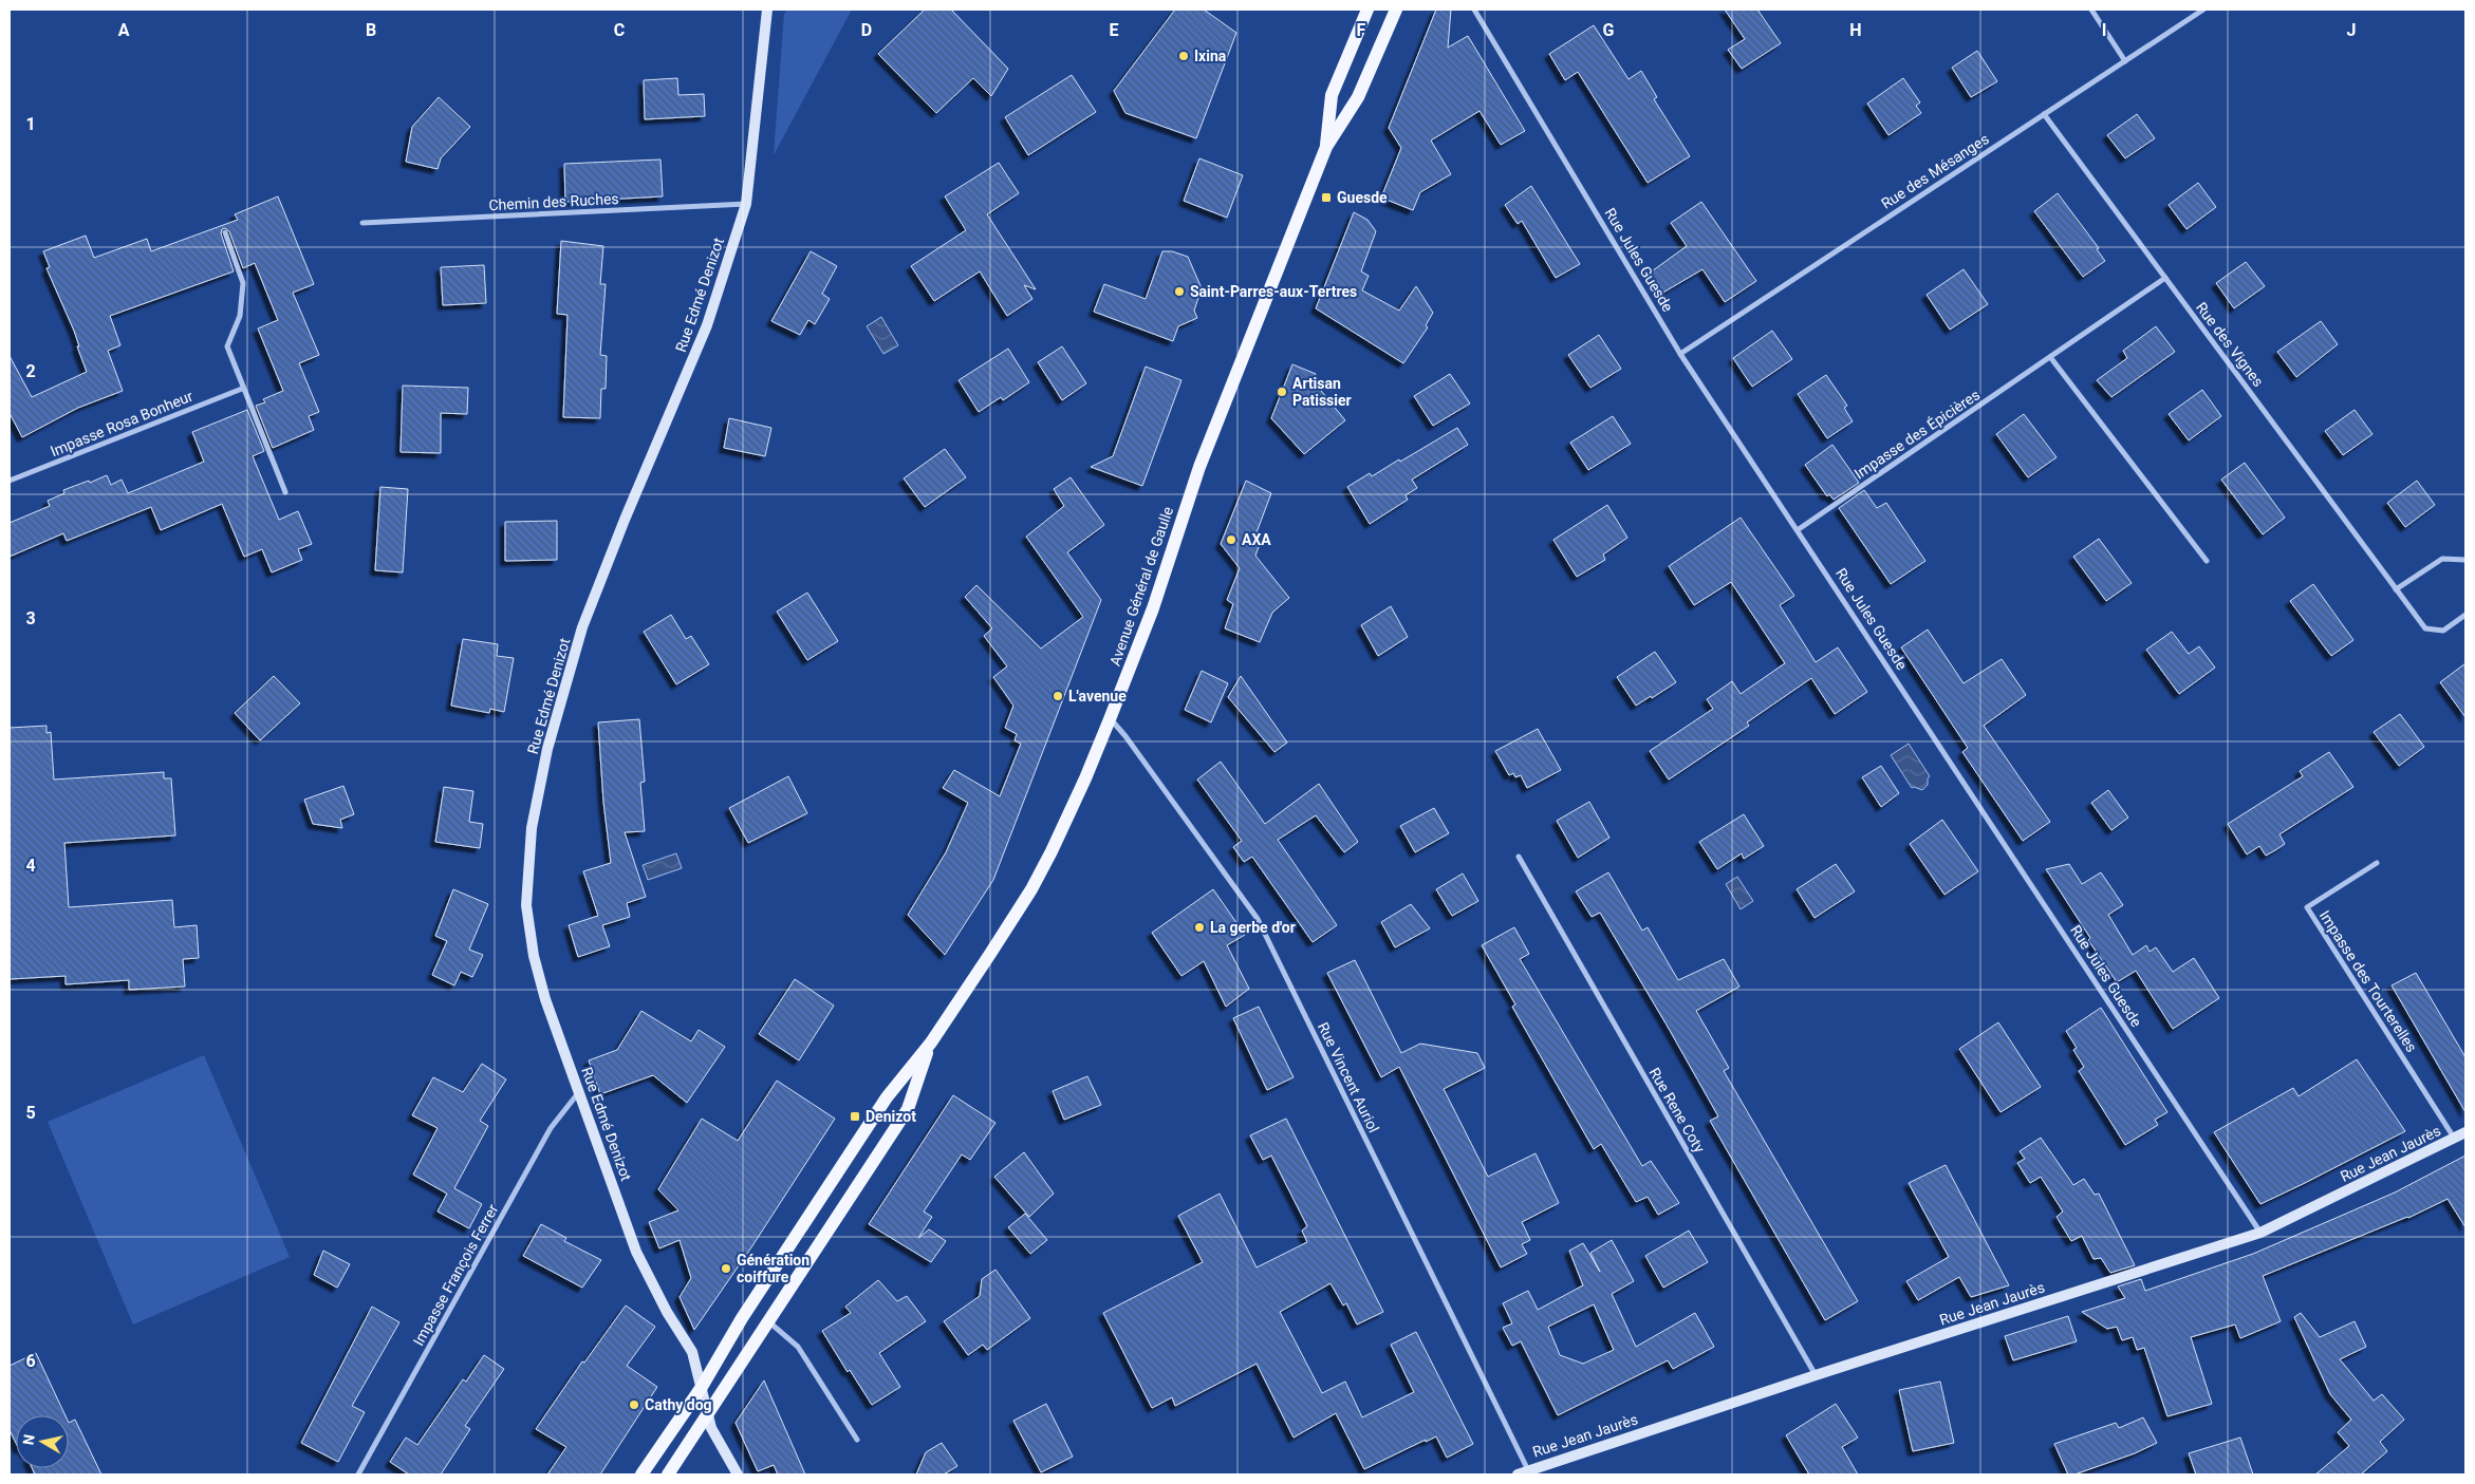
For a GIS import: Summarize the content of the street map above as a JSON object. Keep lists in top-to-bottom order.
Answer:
{
  "streets": {
    "main road": ["Avenue Général de Gaulle"],
    "street": [
      "Rue des Mésanges",
      "Chemin des Ruches",
      "Rue Jules Guesde",
      "Rue Edmé Denizot",
      "Rue des Vignes",
      "Impasse Rosa Bonheur",
      "Impasse des Épicières",
      "Impasse des Tourterelles",
      "Rue Vincent Auriol",
      "Rue Rene Coty",
      "Rue Jean Jaurès",
      "Impasse François Ferrer"
    ]
  },
  "crossings": [
    ["Rue des Mésanges", "Rue Jules Guesde"],
    ["Rue des Mésanges", "Rue des Vignes"],
    ["Chemin des Ruches", "Rue Edmé Denizot"],
    ["Rue Jules Guesde", "Impasse des Épicières"],
    ["Rue Jules Guesde", "Rue Jean Jaurès"],
    ["Rue Edmé Denizot", "Avenue Général de Gaulle"],
    ["Rue Edmé Denizot", "Impasse François Ferrer"],
    ["Rue des Vignes", "Impasse des Épicières"],
    ["Avenue Général de Gaulle", "Rue Vincent Auriol"],
    ["Impasse des Tourterelles", "Rue Jean Jaurès"],
    ["Rue Vincent Auriol", "Rue Jean Jaurès"],
    ["Rue Rene Coty", "Rue Jean Jaurès"]
  ],
  "places": {
    "other": [
      "Ixina",
      "Saint-Parres-aux-Tertres",
      "Artisan Patissier",
      "AXA",
      "L'avenue",
      "La gerbe d'or",
      "Génération coiffure",
      "Cathy dog"
    ],
    "transit": ["Guesde", "Denizot"]
  },
  "north": "left",
  "grid": {
    "columns": [
      "A",
      "B",
      "C",
      "D",
      "E",
      "F",
      "G",
      "H",
      "I",
      "J"
    ],
    "rows": [
      "1",
      "2",
      "3",
      "4",
      "5",
      "6"
    ]
  }
}
